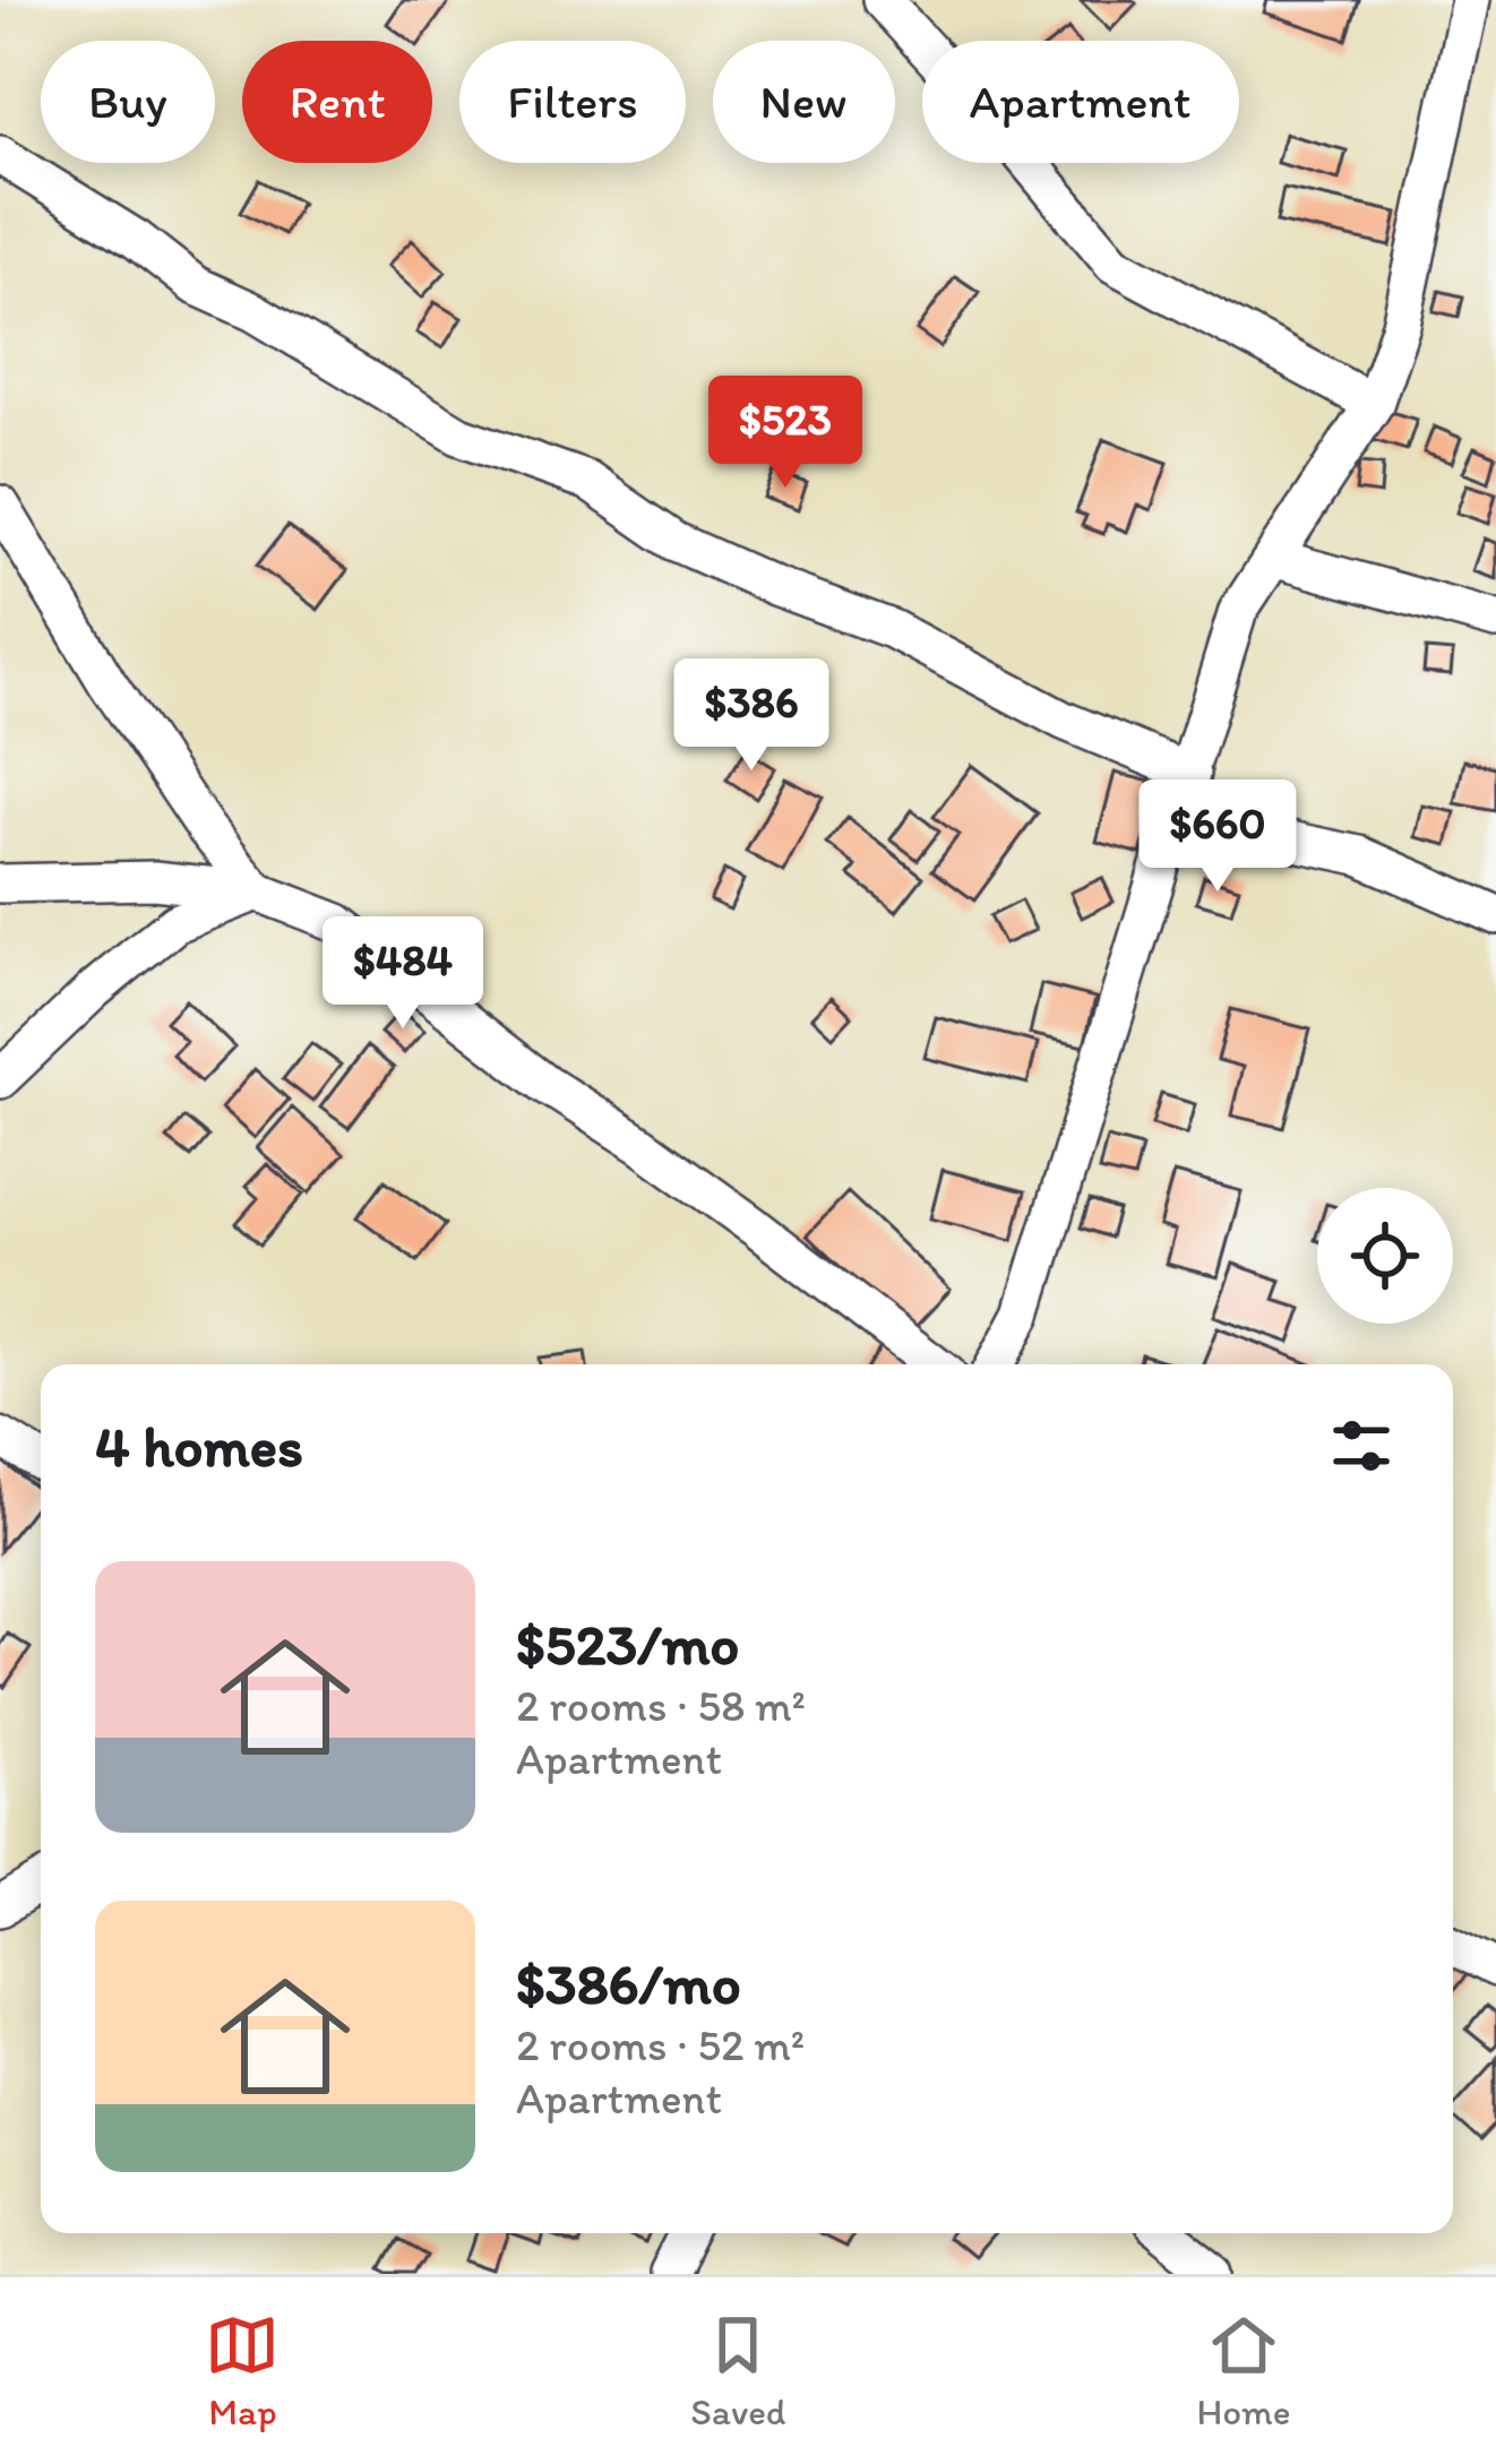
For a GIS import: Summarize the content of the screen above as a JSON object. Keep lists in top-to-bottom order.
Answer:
{
  "page": {
    "chip": [
      "Buy",
      "Rent",
      "Filters",
      "New",
      "Apartment"
    ],
    "price": [
      "$523",
      "$386",
      "$660",
      "$484"
    ],
    "heading": "4 homes",
    "list": [
      {
        "name": "$523/mo",
        "note": "2 rooms · 58 m² · Apartment"
      },
      {
        "name": "$386/mo",
        "note": "2 rooms · 52 m² · Apartment"
      }
    ],
    "tabs": ["Map", "Saved", "Home"]
  }
}
